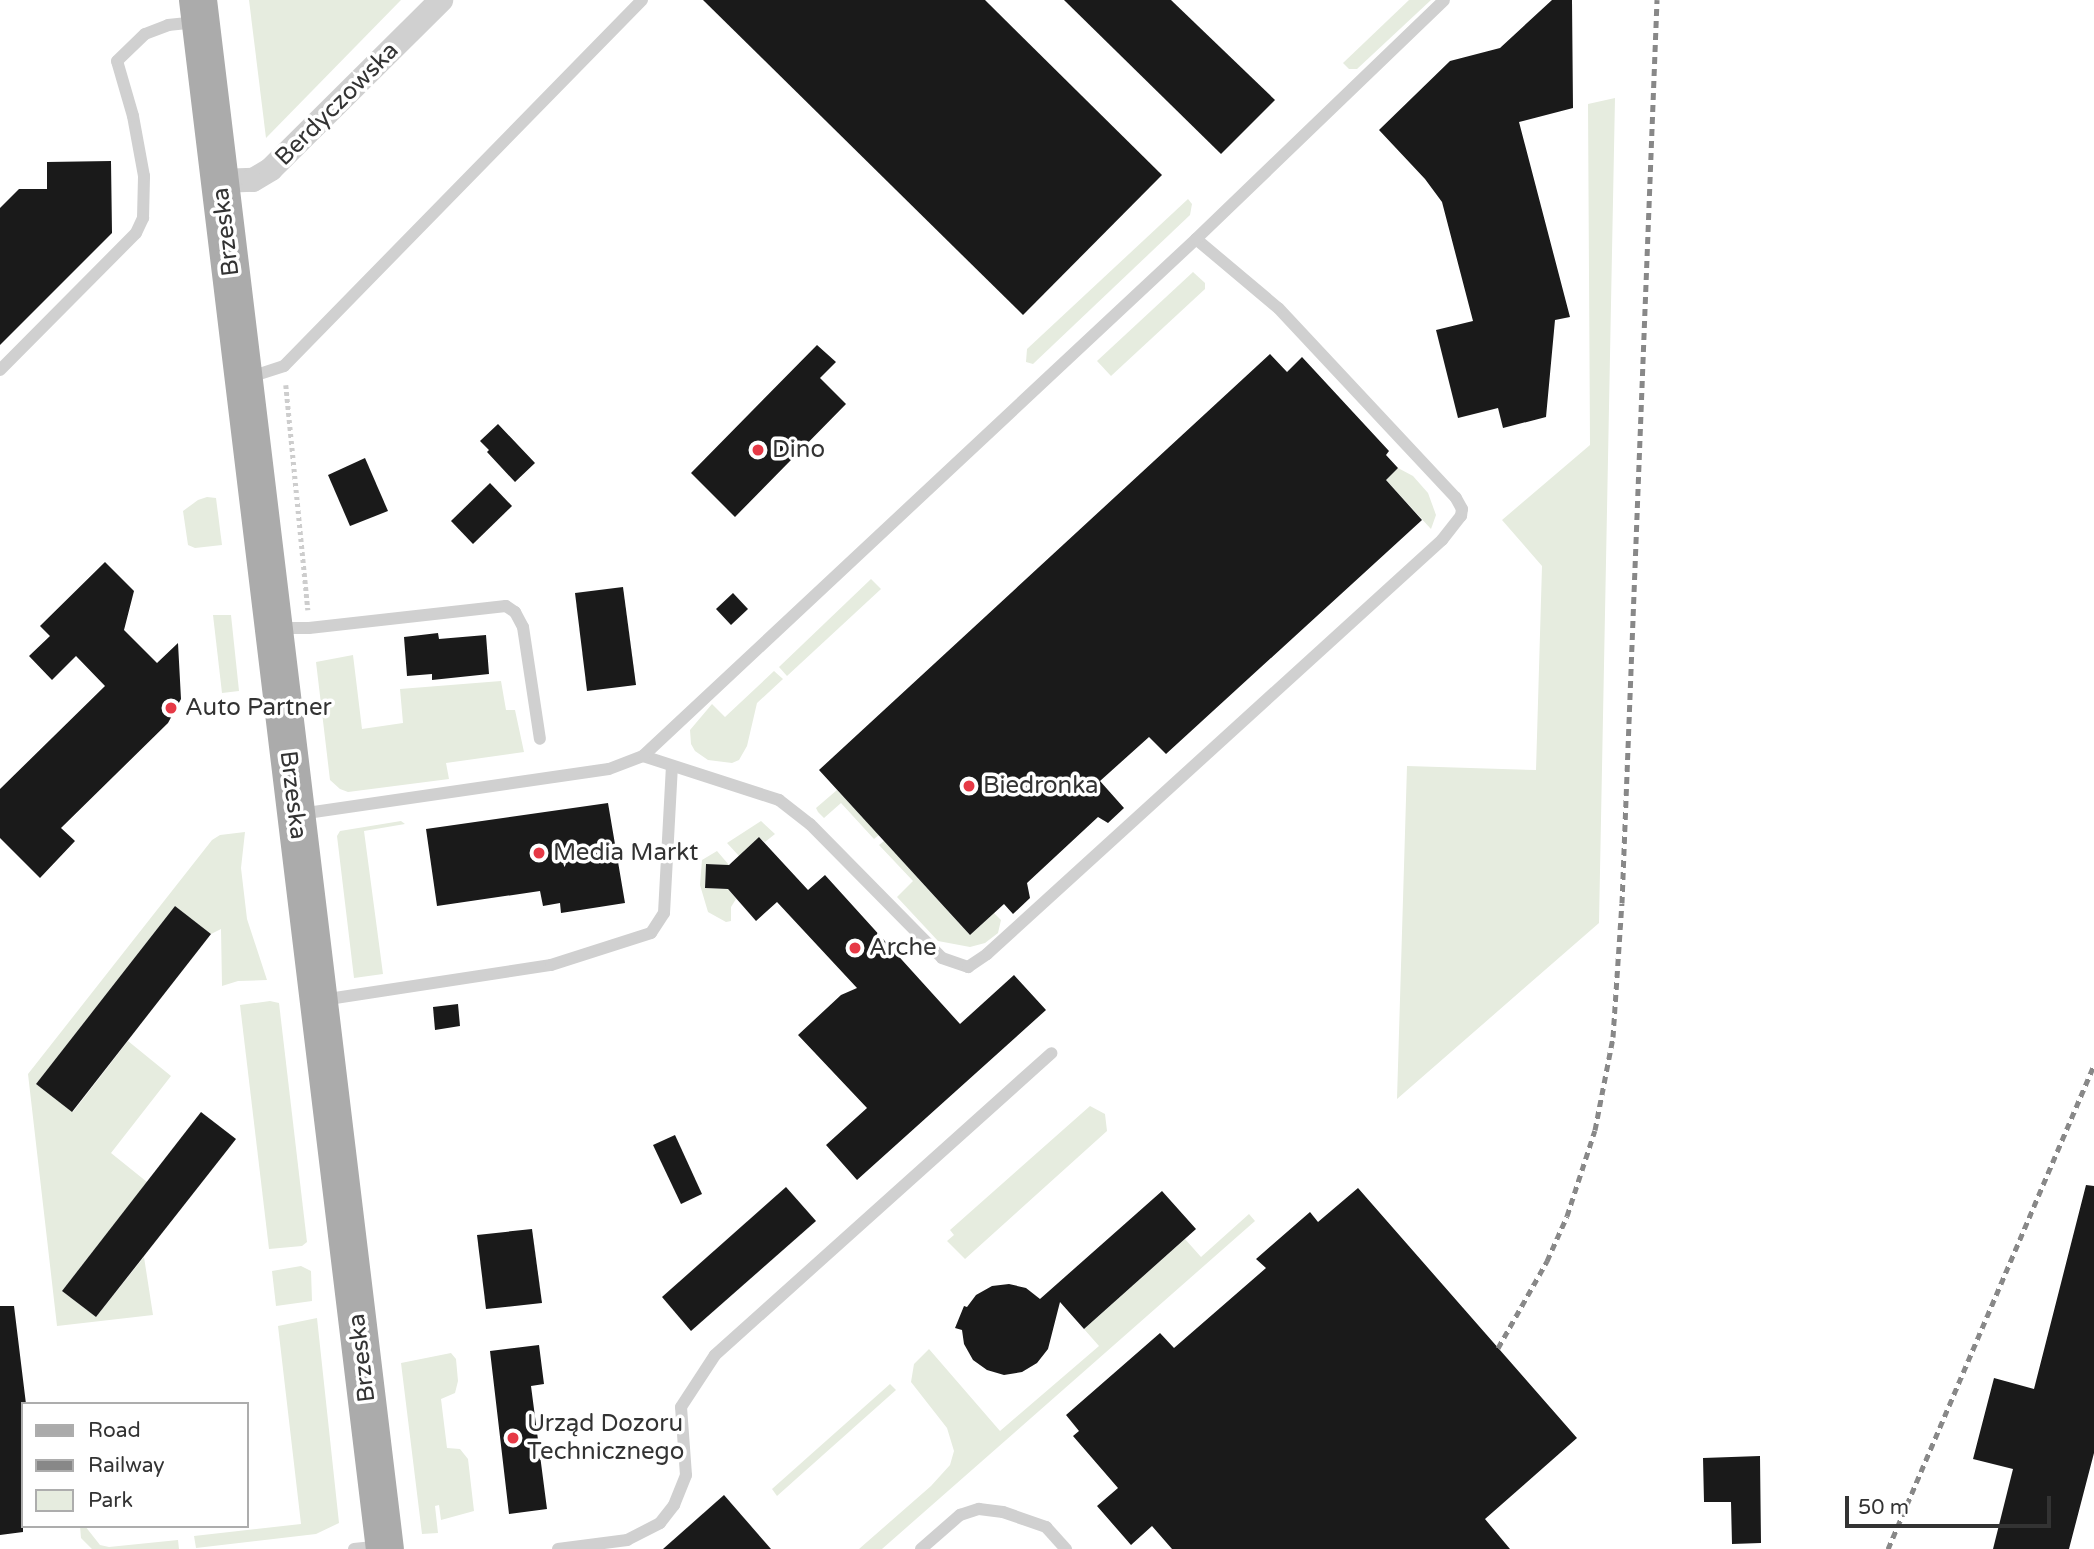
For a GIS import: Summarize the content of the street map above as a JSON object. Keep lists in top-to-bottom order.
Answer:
{
  "streets": {
    "main road": ["Brzeska"],
    "street": ["Berdyczowska"]
  },
  "crossings": [
    ["Berdyczowska", "Brzeska"]
  ],
  "places": [
    "Dino",
    "Auto Partner",
    "Biedronka",
    "Media Markt",
    "Arche",
    "Urząd Dozoru Technicznego"
  ],
  "legend": ["Road", "Railway", "Park"],
  "scale_bar": "50 m"
}
